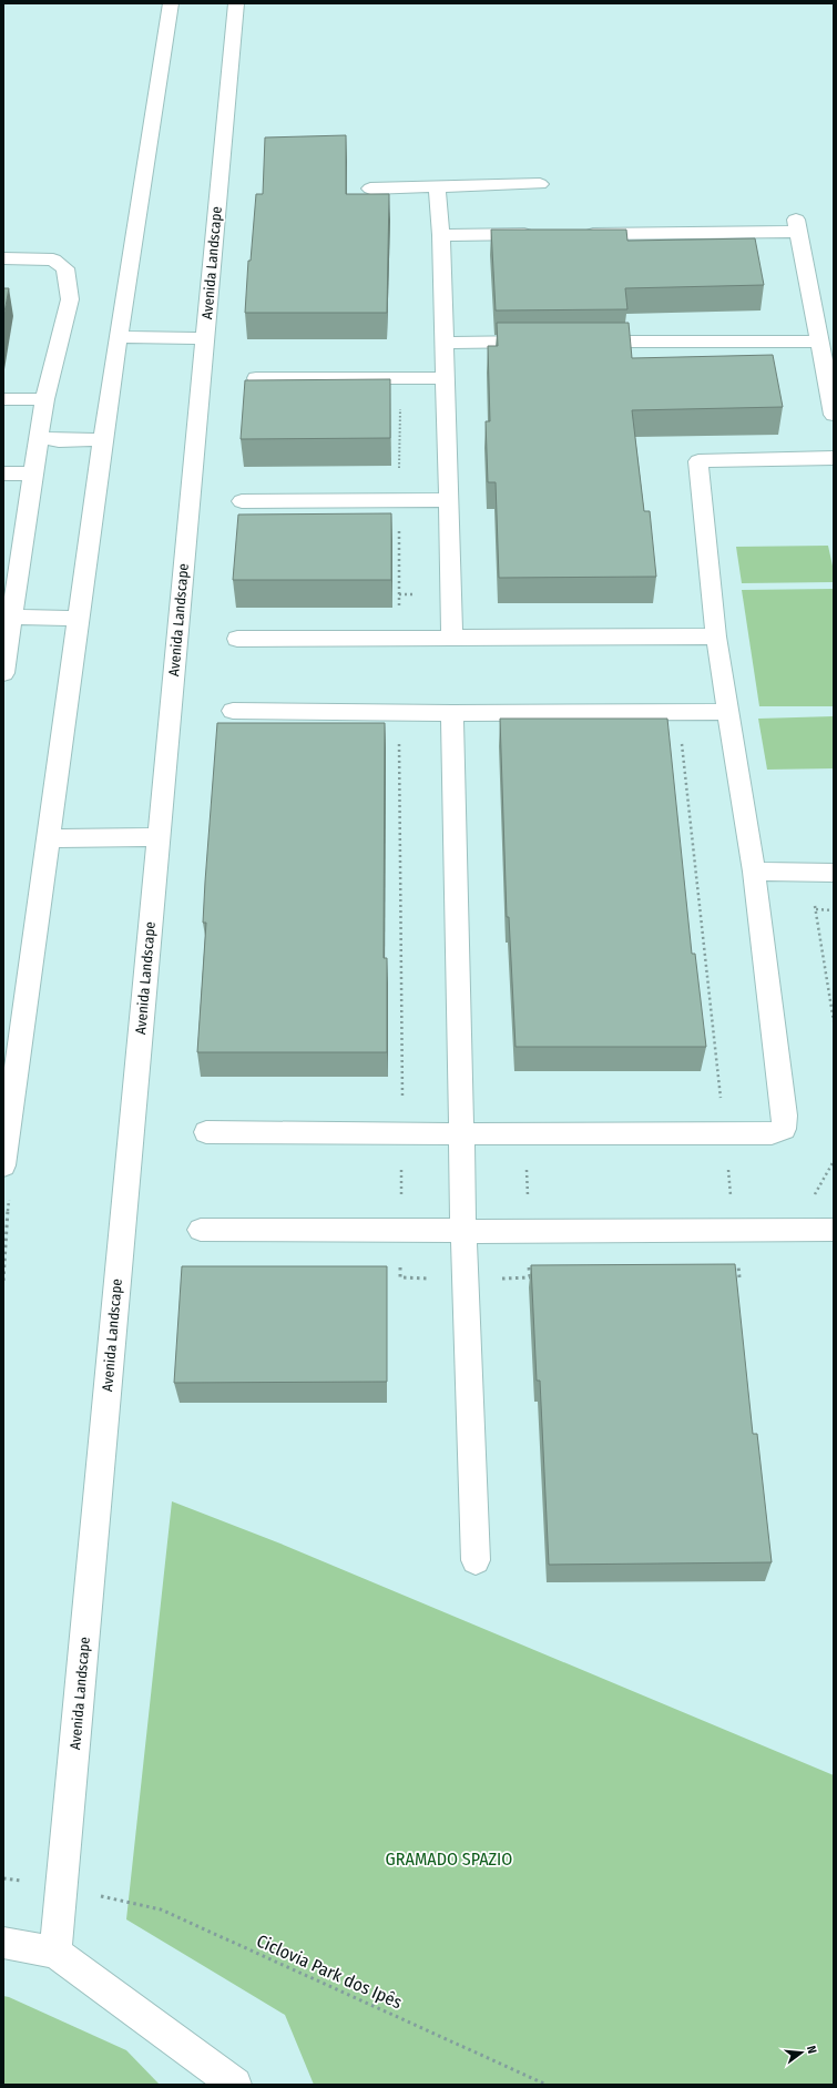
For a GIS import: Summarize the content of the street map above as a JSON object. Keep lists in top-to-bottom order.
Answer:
{
  "streets": {
    "street": ["Avenida Landscape"],
    "path": ["Ciclovia Park dos Ipês"]
  },
  "parks": ["GRAMADO SPAZIO"],
  "north": "right"
}
